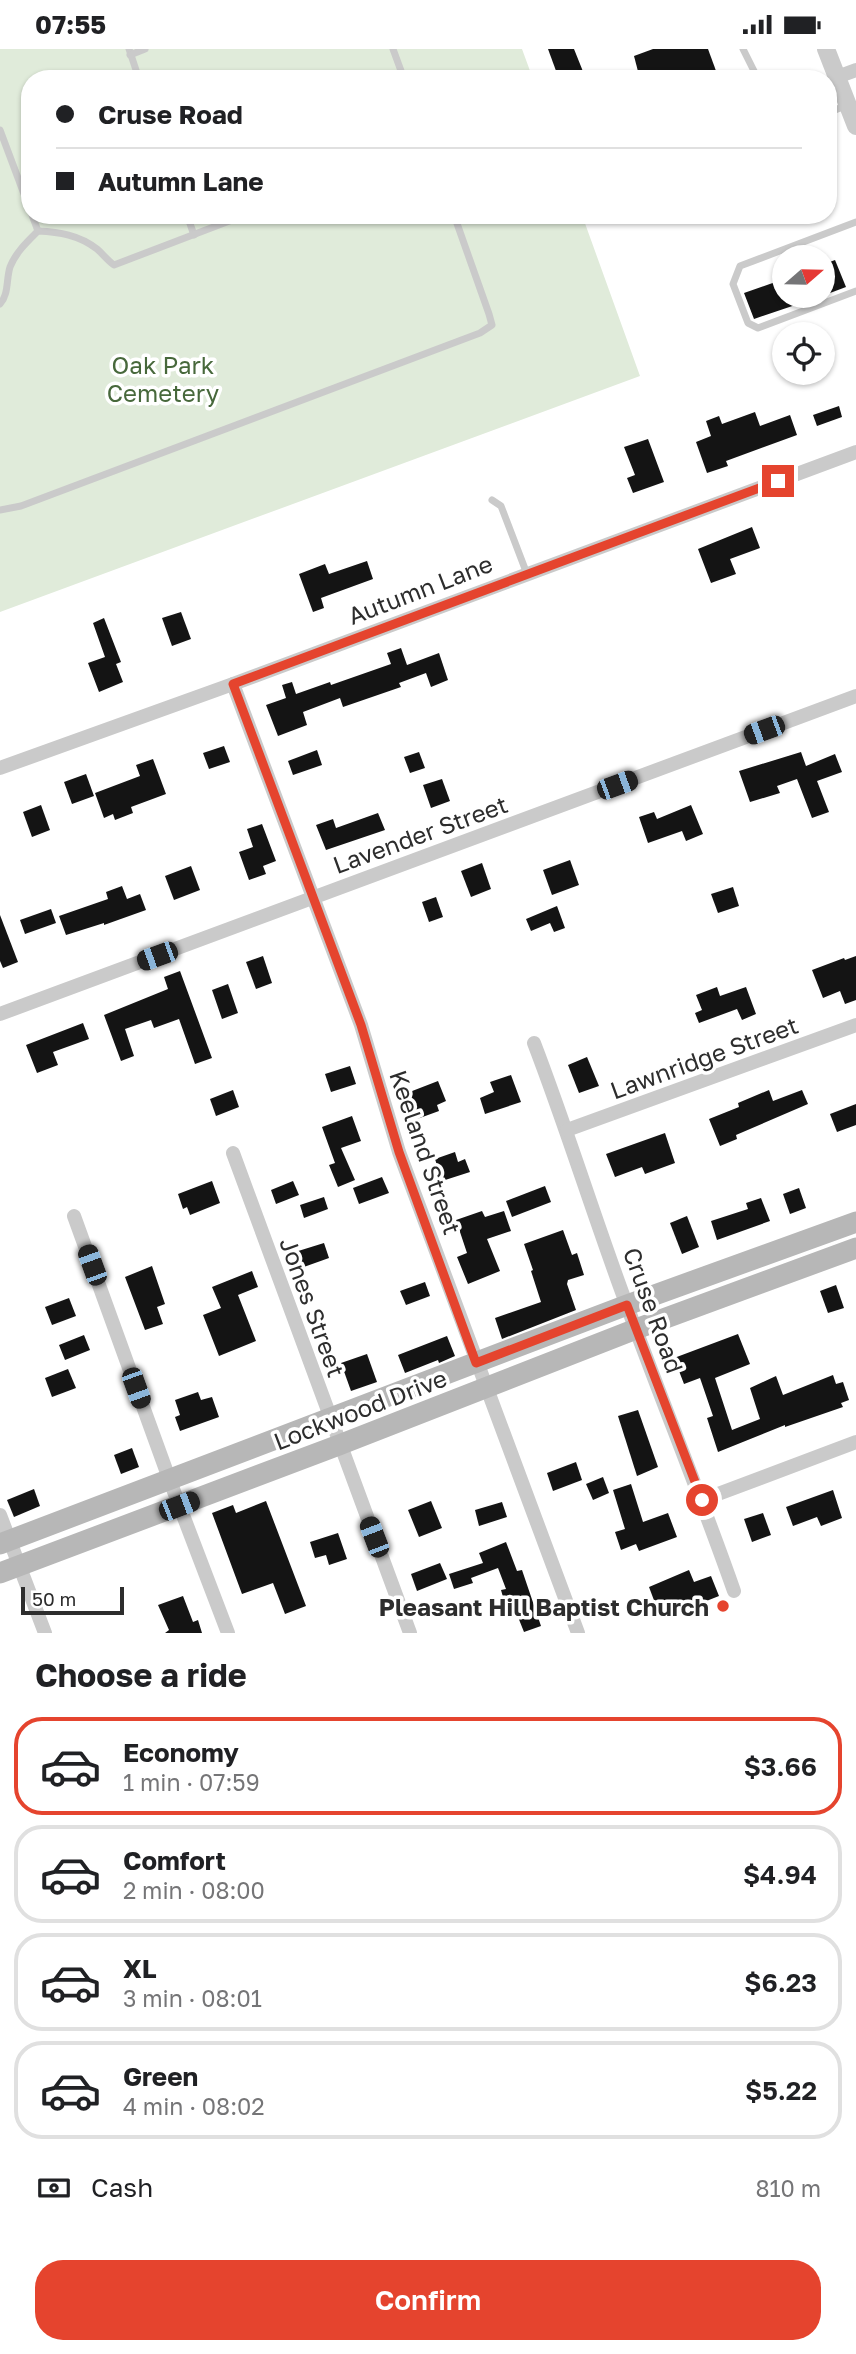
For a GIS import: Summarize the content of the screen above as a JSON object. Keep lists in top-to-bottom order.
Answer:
{
  "streets": {
    "main road": ["Lockwood Drive"],
    "street": [
      "Autumn Lane",
      "Lavender Street",
      "Lawnridge Street",
      "Keeland Street",
      "Jones Street",
      "Cruse Road"
    ]
  },
  "crossings": [
    ["Autumn Lane", "Keeland Street"],
    ["Lavender Street", "Keeland Street"],
    ["Lawnridge Street", "Cruse Road"],
    ["Keeland Street", "Lockwood Drive"],
    ["Jones Street", "Lockwood Drive"],
    ["Cruse Road", "Lockwood Drive"]
  ],
  "parks": ["Oak Park Cemetery"],
  "places": ["Pleasant Hill Baptist Church"],
  "scale_bar": "50 m",
  "north": "right",
  "page": {
    "status": "07:55",
    "banner": ["Cruse Road", "Autumn Lane"],
    "scale": "50 m",
    "heading": "Choose a ride",
    "list": [
      {
        "name": "Economy",
        "note": "1 min · 07:59",
        "value": "$3.66"
      },
      {
        "name": "Comfort",
        "note": "2 min · 08:00",
        "value": "$4.94"
      },
      {
        "name": "XL",
        "note": "3 min · 08:01",
        "value": "$6.23"
      },
      {
        "name": "Green",
        "note": "4 min · 08:02",
        "value": "$5.22"
      }
    ],
    "pay": ["Cash", "810 m"],
    "buttons": "Confirm"
  }
}
